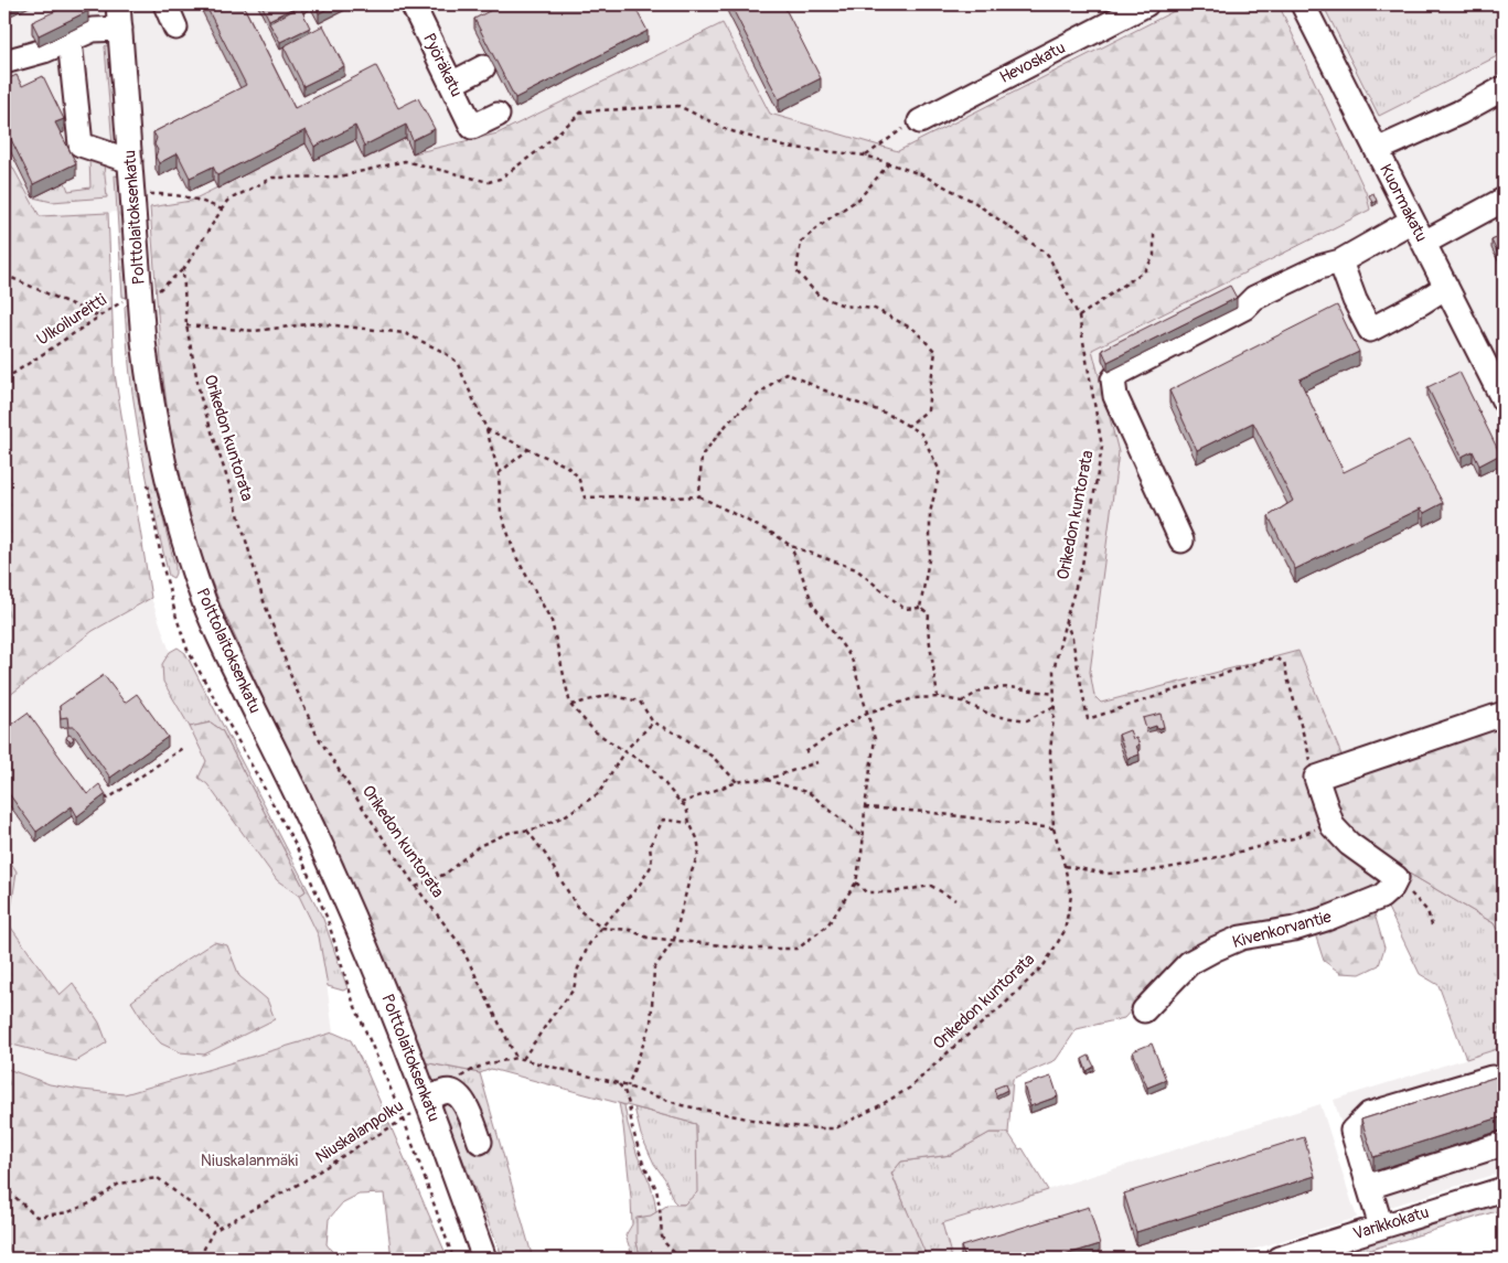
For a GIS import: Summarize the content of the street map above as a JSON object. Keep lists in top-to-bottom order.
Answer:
{
  "streets": {
    "street": [
      "Hevoskatu",
      "Pyöräkatu",
      "Kuormakatu",
      "Polttolaitoksenkatu",
      "Kivenkorvantie",
      "Varikkokatu"
    ],
    "path": ["Ulkoilureitti", "Orikedon kuntorata", "Niuskalanpolku"]
  },
  "crossings": [
    ["Polttolaitoksenkatu", "Ulkoilureitti"],
    ["Polttolaitoksenkatu", "Orikedon kuntorata"],
    ["Polttolaitoksenkatu", "Niuskalanpolku"],
    ["Ulkoilureitti", "Orikedon kuntorata"],
    ["Orikedon kuntorata", "Niuskalanpolku"]
  ],
  "parks": ["Niuskalanmäki"]
}
